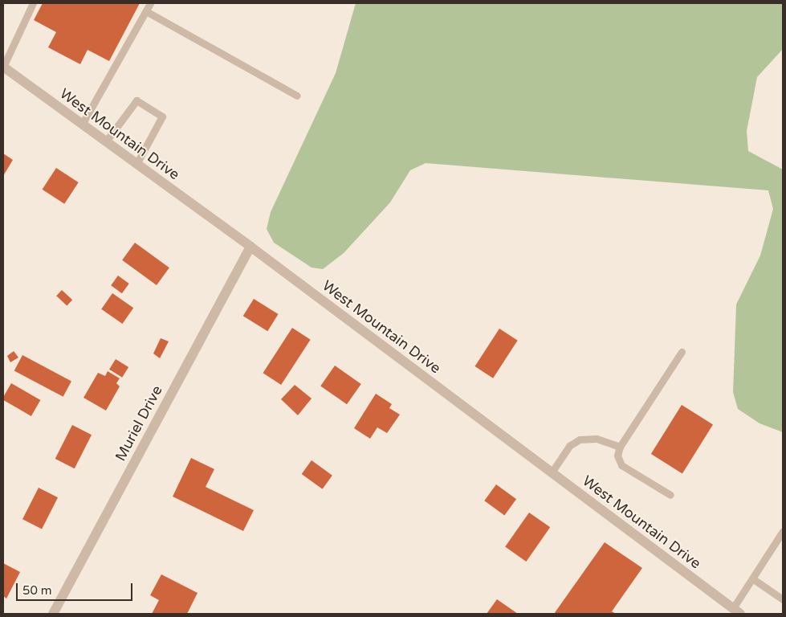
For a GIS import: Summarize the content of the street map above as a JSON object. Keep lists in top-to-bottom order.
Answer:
{
  "streets": {
    "street": ["West Mountain Drive", "Muriel Drive"]
  },
  "crossings": [
    ["West Mountain Drive", "Muriel Drive"]
  ],
  "scale_bar": "50 m"
}
